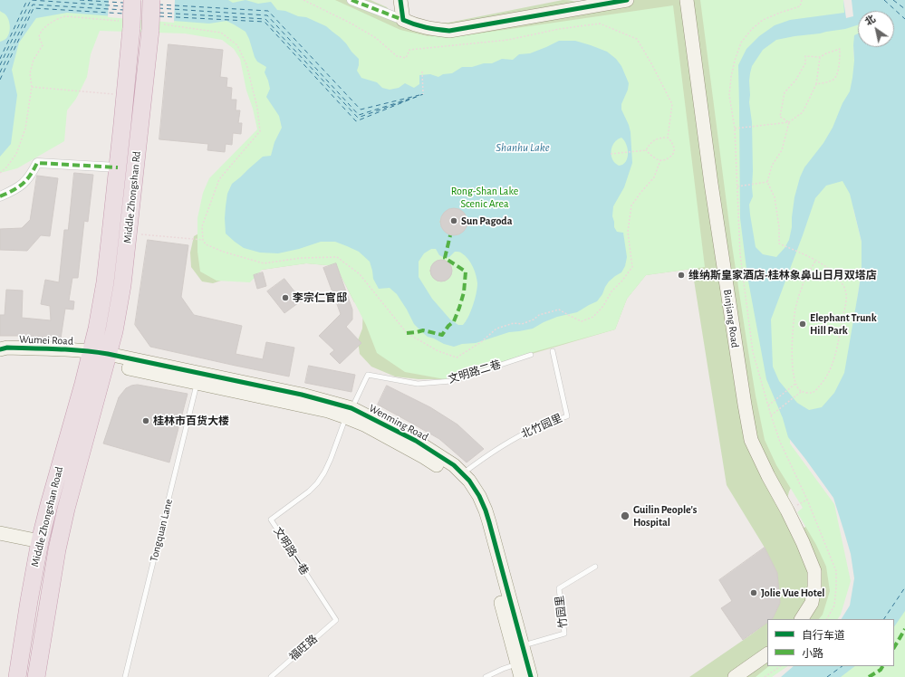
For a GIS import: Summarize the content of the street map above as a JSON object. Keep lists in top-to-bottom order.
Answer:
{
  "streets": {
    "highway": ["Middle Zhongshan Rd", "Middle Zhongshan Road"],
    "street": ["Binjiang Road", "Wumei Road", "Wenming Road"],
    "lane": [
      "文明路二巷",
      "北竹园里",
      "Tongquan Lane",
      "文明路一巷",
      "竹园里",
      "福旺路"
    ]
  },
  "crossings": [
    ["Middle Zhongshan Rd", "Wumei Road"],
    ["Middle Zhongshan Rd", "Wenming Road"],
    ["Middle Zhongshan Rd", "Middle Zhongshan Road"],
    ["Wumei Road", "Wenming Road"],
    ["Wumei Road", "Middle Zhongshan Road"],
    ["文明路二巷", "Wenming Road"],
    ["文明路二巷", "文明路一巷"],
    ["Wenming Road", "北竹园里"],
    ["Wenming Road", "Middle Zhongshan Road"],
    ["Wenming Road", "Tongquan Lane"],
    ["Wenming Road", "文明路一巷"],
    ["Wenming Road", "竹园里"],
    ["文明路一巷", "福旺路"]
  ],
  "water": ["Shanhu Lake"],
  "parks": ["Rong-Shan Lake Scenic Area"],
  "places": [
    "Sun Pagoda",
    "维纳斯皇家酒店-桂林象鼻山日月双塔店",
    "李宗仁官邸",
    "Elephant Trunk Hill Park",
    "桂林市百货大楼",
    "Guilin People's Hospital",
    "Jolie Vue Hotel"
  ],
  "legend": ["自行车道", "小路"],
  "north": "top left"
}
